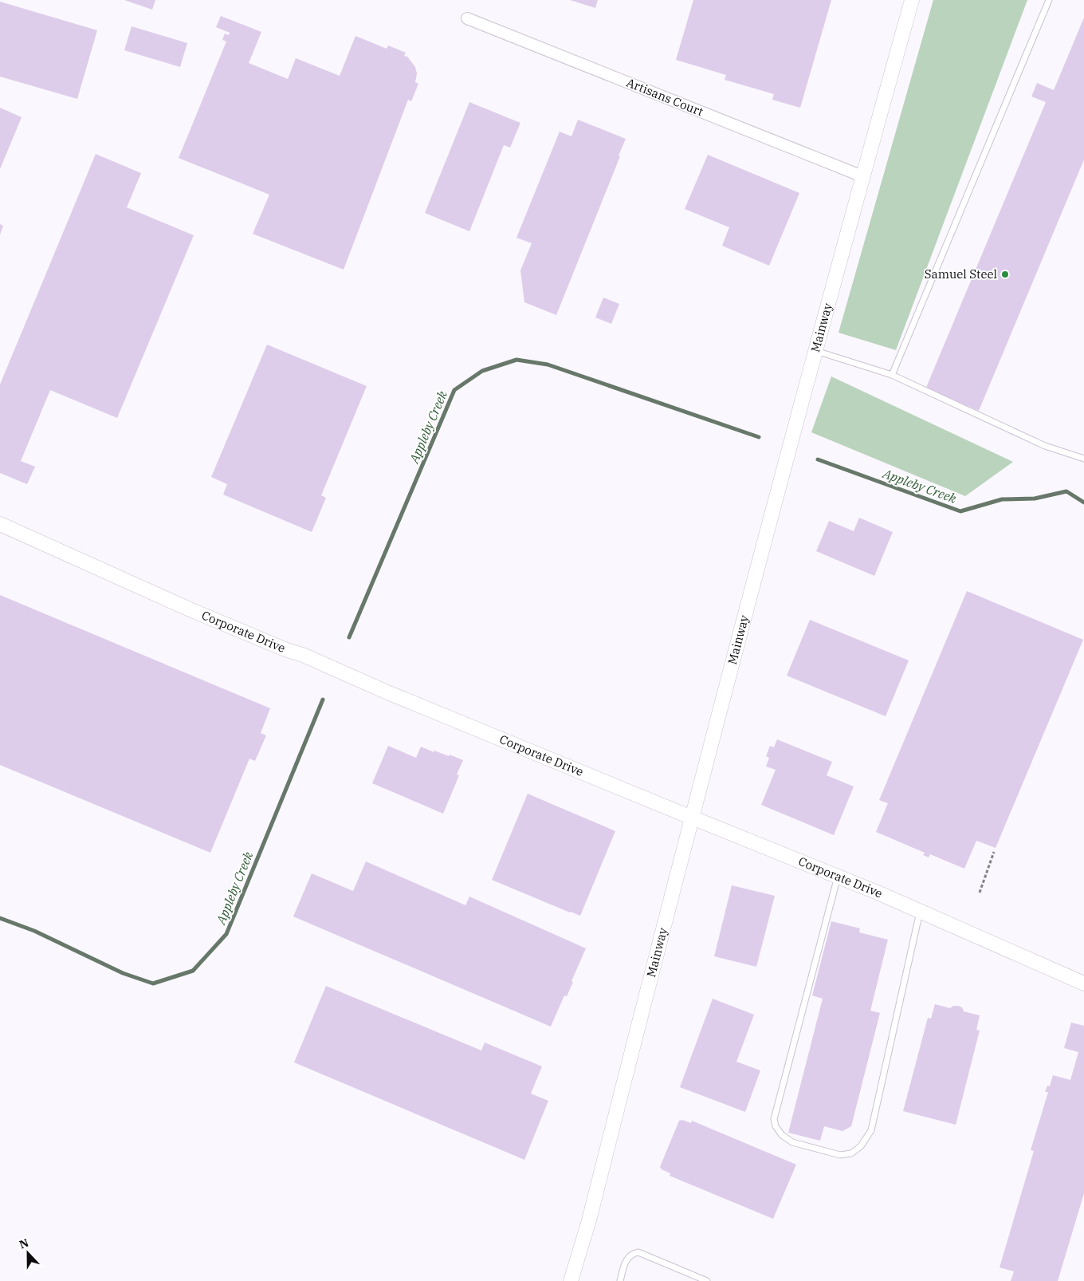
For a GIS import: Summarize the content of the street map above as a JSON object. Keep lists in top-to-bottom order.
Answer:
{
  "streets": {
    "street": ["Artisans Court", "Mainway", "Corporate Drive"]
  },
  "crossings": [
    ["Artisans Court", "Mainway"],
    ["Mainway", "Corporate Drive"]
  ],
  "water": ["Appleby Creek"],
  "places": ["Samuel Steel"],
  "north": "top"
}
